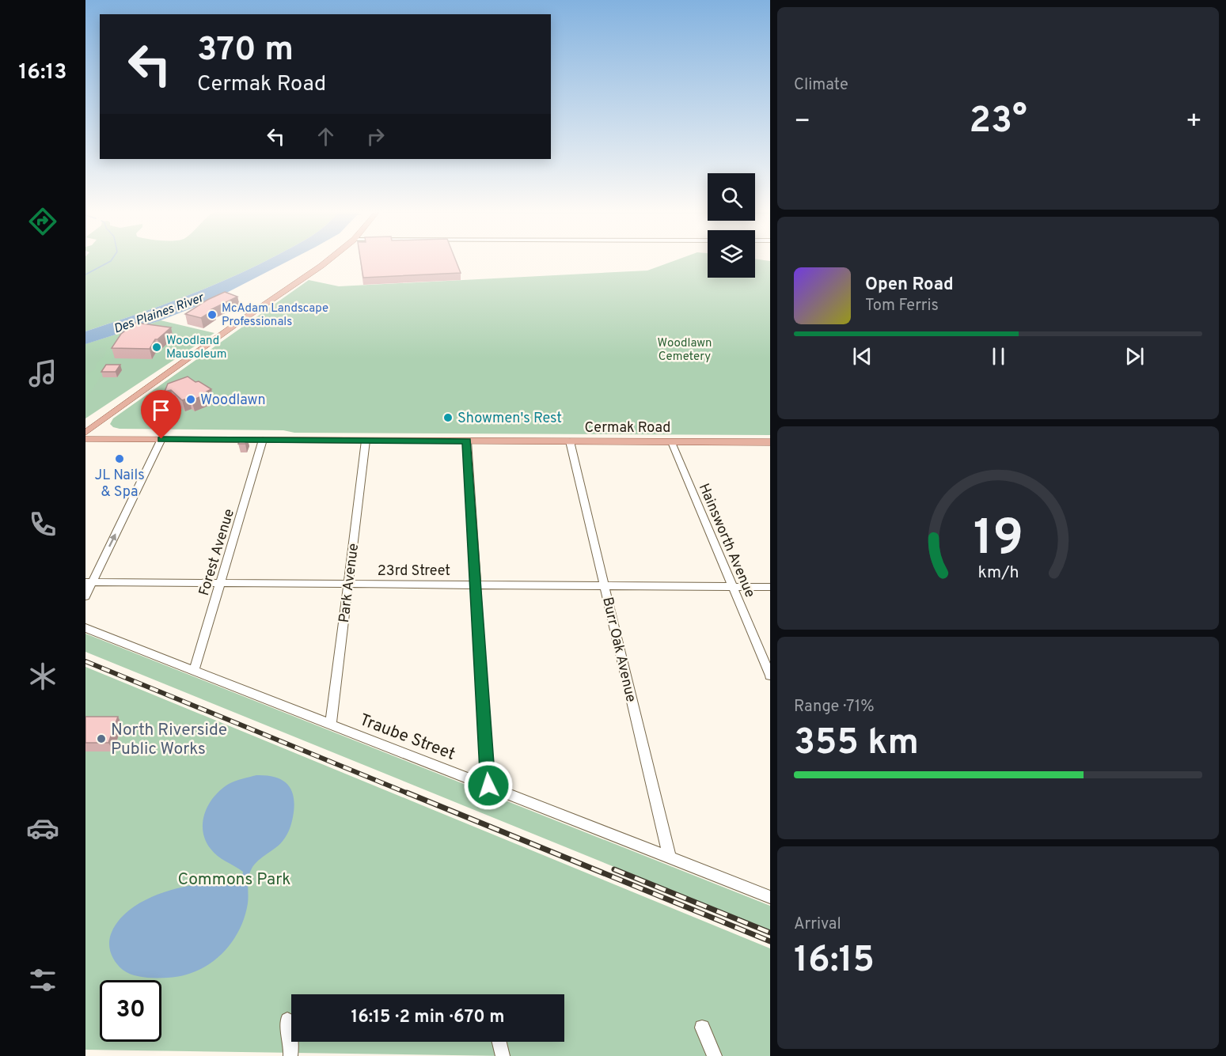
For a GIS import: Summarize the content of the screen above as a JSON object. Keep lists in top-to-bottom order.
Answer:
{
  "streets": {
    "main road": ["Cermak Road"],
    "street": [
      "Hainsworth Avenue",
      "Forest Avenue",
      "23rd Street",
      "Park Avenue",
      "Burr Oak Avenue",
      "Traube Street"
    ]
  },
  "crossings": [
    ["Cermak Road", "Hainsworth Avenue"],
    ["Cermak Road", "Forest Avenue"],
    ["Cermak Road", "Park Avenue"],
    ["Cermak Road", "Burr Oak Avenue"],
    ["Hainsworth Avenue", "23rd Street"],
    ["Forest Avenue", "23rd Street"],
    ["Forest Avenue", "Traube Street"],
    ["23rd Street", "Park Avenue"],
    ["23rd Street", "Burr Oak Avenue"],
    ["Park Avenue", "Traube Street"],
    ["Burr Oak Avenue", "Traube Street"]
  ],
  "water": ["Des Plaines River"],
  "parks": ["Woodlawn Cemetery", "Commons Park"],
  "places": [
    "McAdam Landscape Professionals",
    "Woodland Mausoleum",
    "Woodlawn",
    "Showmen's Rest",
    "JL Nails & Spa",
    "North Riverside Public Works"
  ],
  "page": {
    "tabs": "16:13",
    "tile": [
      "Climate",
      ["Range · 71%", "355 km"],
      ["Arrival", "16:15"]
    ],
    "turn": ["370 m", "Cermak Road"],
    "heat": ["−", "23°", "+"],
    "song": ["Open Road", "Tom Ferris"],
    "limit": "30",
    "trip": "16:15 · 2 min · 670 m",
    "gauge": ["19", "km/h"]
  }
}
